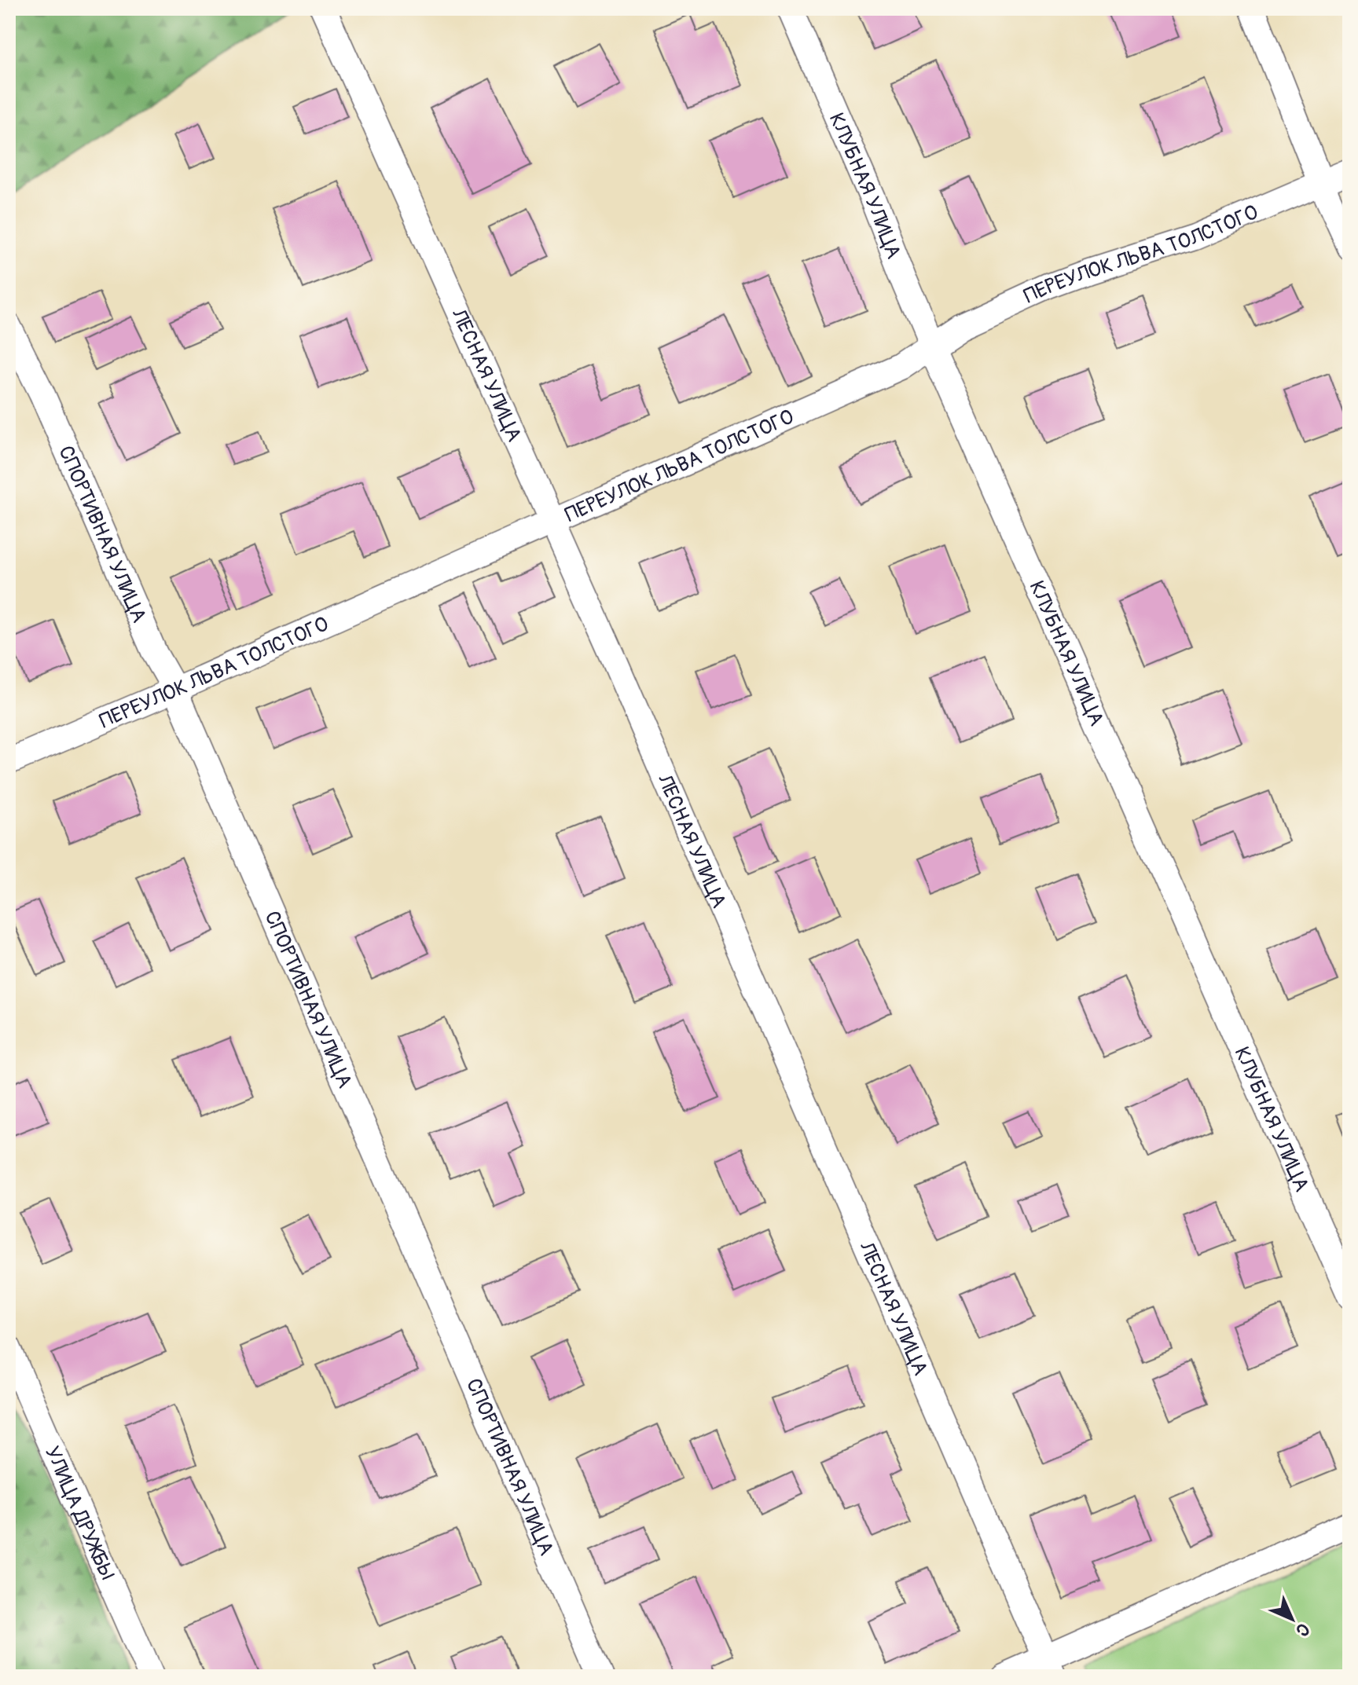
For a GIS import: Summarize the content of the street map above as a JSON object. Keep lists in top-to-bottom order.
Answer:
{
  "streets": {
    "street": [
      "КЛУБНАЯ УЛИЦА",
      "ПЕРЕУЛОК ЛЬВА ТОЛСТОГО",
      "ЛЕСНАЯ УЛИЦА",
      "СПОРТИВНАЯ УЛИЦА",
      "УЛИЦА ДРУЖБЫ"
    ]
  },
  "crossings": [
    ["КЛУБНАЯ УЛИЦА", "ПЕРЕУЛОК ЛЬВА ТОЛСТОГО"],
    ["ПЕРЕУЛОК ЛЬВА ТОЛСТОГО", "ЛЕСНАЯ УЛИЦА"],
    ["ПЕРЕУЛОК ЛЬВА ТОЛСТОГО", "СПОРТИВНАЯ УЛИЦА"]
  ],
  "north": "bottom right"
}
